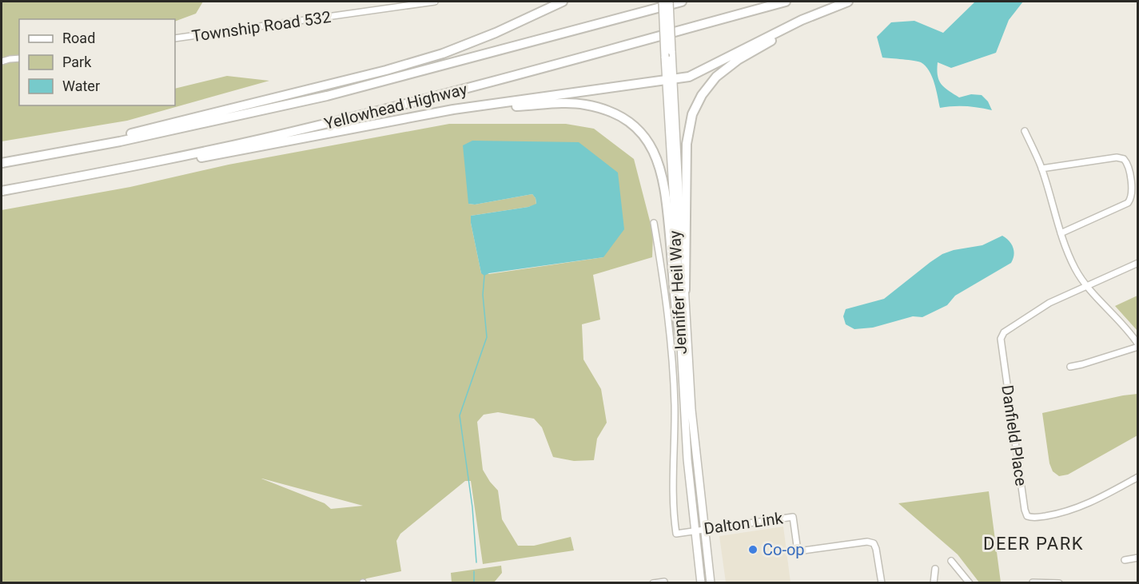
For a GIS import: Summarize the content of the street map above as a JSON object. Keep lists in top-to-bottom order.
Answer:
{
  "streets": {
    "highway": ["Yellowhead Highway"],
    "main road": ["Jennifer Heil Way"],
    "street": ["Township Road 532", "Danfield Place", "Dalton Link"]
  },
  "crossings": [
    ["Jennifer Heil Way", "Dalton Link"]
  ],
  "districts": ["DEER PARK"],
  "places": ["Co-op"],
  "legend": ["Road", "Park", "Water"]
}
